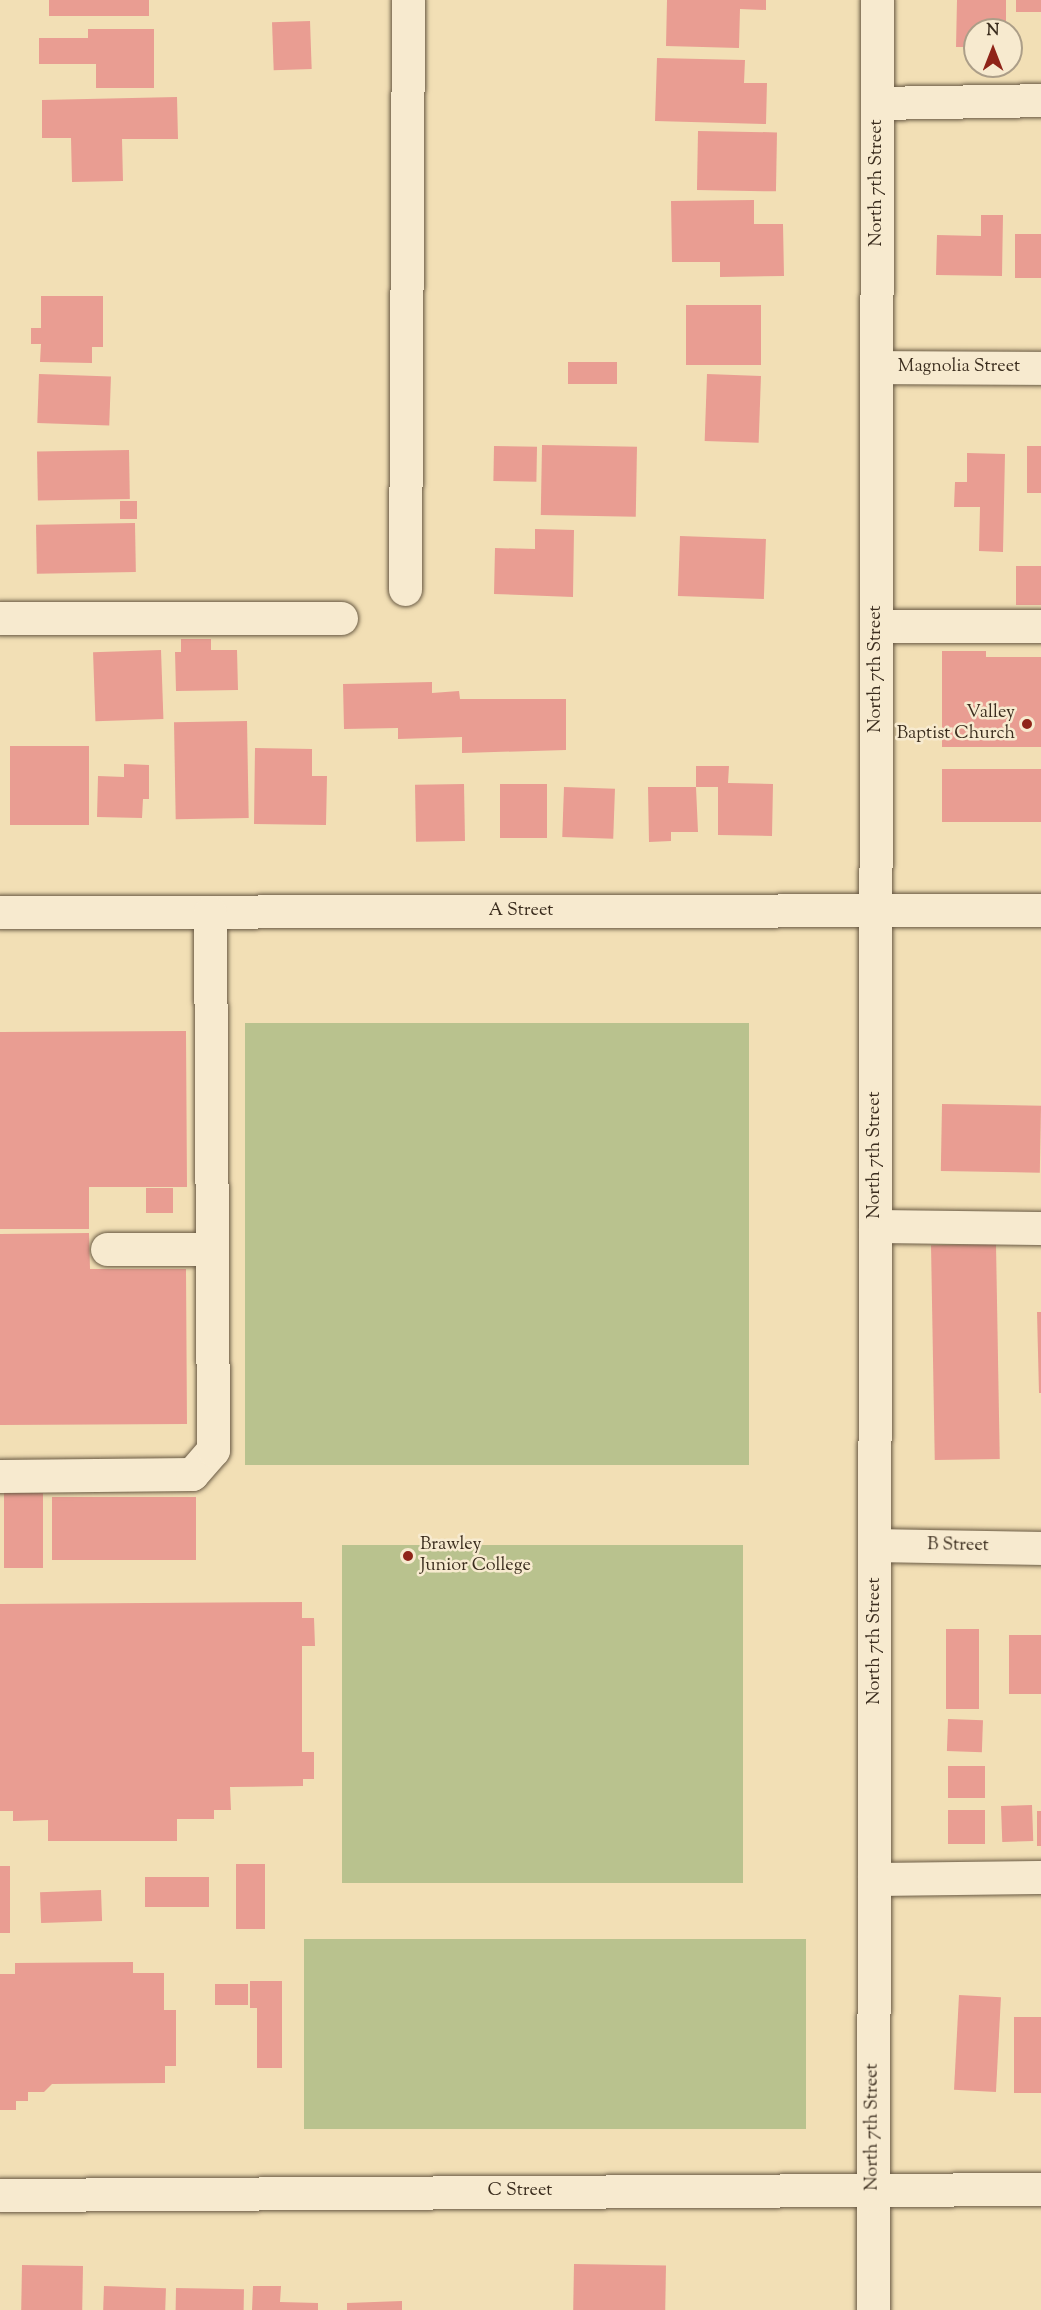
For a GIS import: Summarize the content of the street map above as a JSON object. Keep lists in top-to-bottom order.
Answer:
{
  "streets": {
    "street": [
      "North 7th Street",
      "Magnolia Street",
      "A Street",
      "B Street",
      "C Street"
    ]
  },
  "crossings": [
    ["North 7th Street", "Magnolia Street"],
    ["North 7th Street", "A Street"],
    ["North 7th Street", "B Street"],
    ["North 7th Street", "C Street"]
  ],
  "places": ["Valley Baptist Church", "Brawley Junior College"],
  "north": "top"
}
